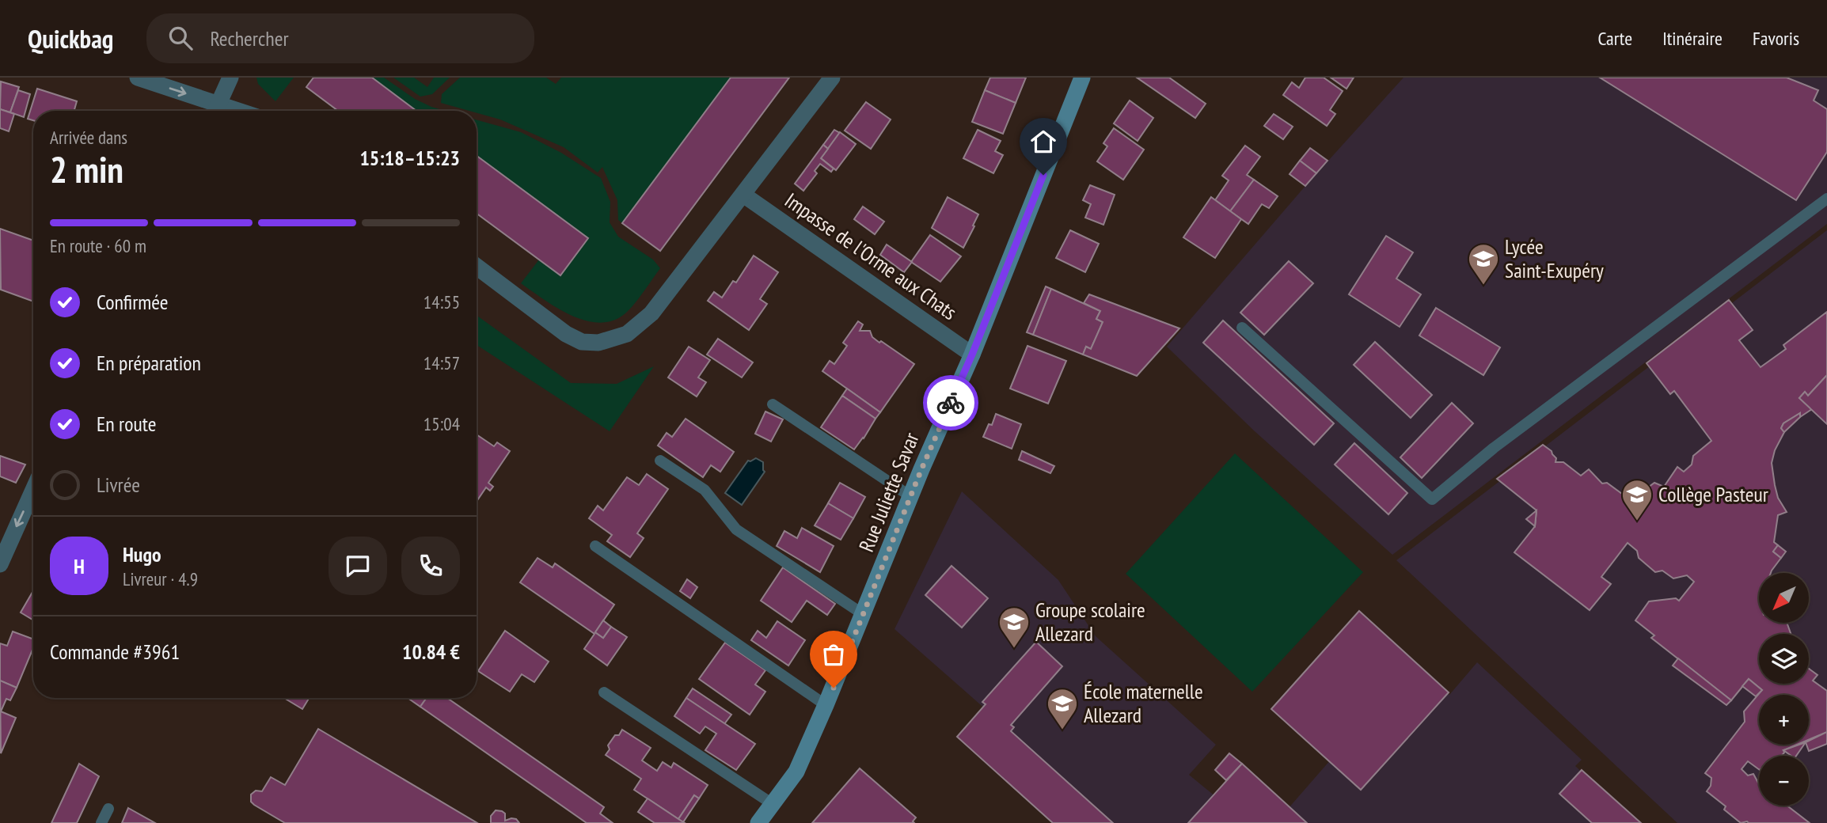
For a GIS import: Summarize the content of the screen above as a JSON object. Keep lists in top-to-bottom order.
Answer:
{
  "streets": {
    "street": ["Impasse de l'Orme aux Chats", "Rue Juliette Savar"]
  },
  "crossings": [
    ["Impasse de l'Orme aux Chats", "Rue Juliette Savar"]
  ],
  "places": {
    "school or university": [
      "Lycée Saint-Exupéry",
      "Collège Pasteur",
      "Groupe scolaire Allezard",
      "École maternelle Allezard"
    ]
  },
  "north": "bottom left",
  "page": {
    "header": "Quickbag",
    "search": "Rechercher",
    "nav": ["Carte", "Itinéraire", "Favoris"],
    "heading": ["2 min", "Arrivée dans", "15:18–15:23"],
    "panel": [
      "Hugo",
      "Livreur · 4.9",
      "Commande #3961",
      "10.84 €"
    ],
    "bar": "En route · 60 m",
    "list": [
      ["Confirmée", "14:55"],
      ["En préparation", "14:57"],
      ["En route", "15:04"],
      "Livrée"
    ],
    "round": "H",
    "map_buttons": ["+", "−"]
  }
}
